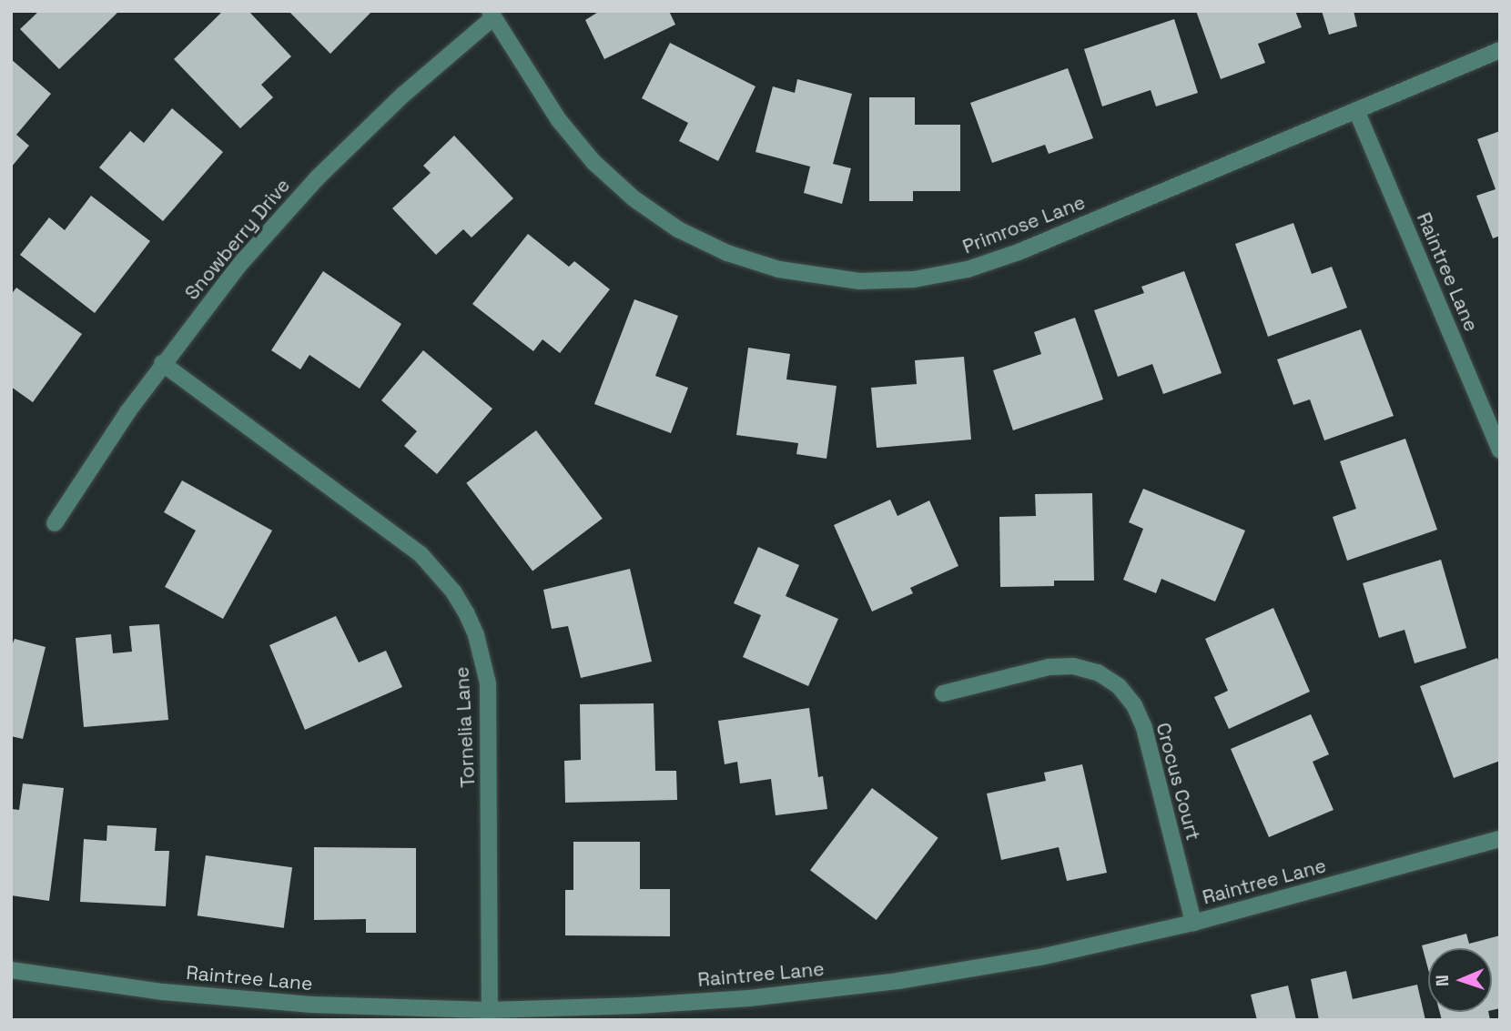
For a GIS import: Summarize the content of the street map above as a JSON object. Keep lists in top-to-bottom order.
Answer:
{
  "streets": {
    "street": [
      "Primrose Lane",
      "Snowberry Drive",
      "Raintree Lane",
      "Tornelia Lane",
      "Crocus Court"
    ]
  },
  "crossings": [
    ["Primrose Lane", "Snowberry Drive"],
    ["Primrose Lane", "Raintree Lane"],
    ["Snowberry Drive", "Tornelia Lane"],
    ["Raintree Lane", "Tornelia Lane"],
    ["Raintree Lane", "Crocus Court"]
  ],
  "north": "left"
}
